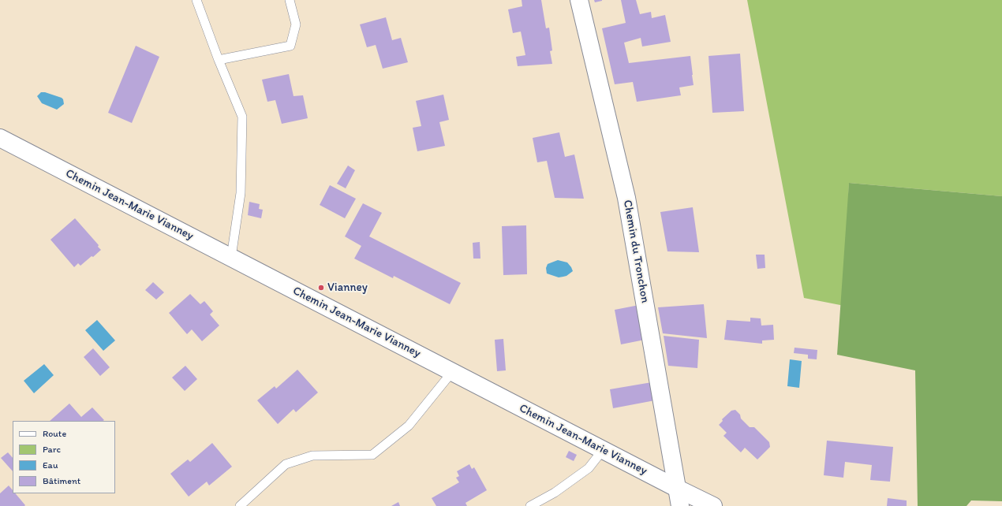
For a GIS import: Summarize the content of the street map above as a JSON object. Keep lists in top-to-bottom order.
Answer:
{
  "streets": {
    "street": ["Chemin Jean-Marie Vianney", "Chemin du Tronchon"]
  },
  "crossings": [
    ["Chemin Jean-Marie Vianney", "Chemin du Tronchon"]
  ],
  "places": ["Vianney"],
  "legend": [
    "Route",
    "Parc",
    "Eau",
    "Bâtiment"
  ]
}
